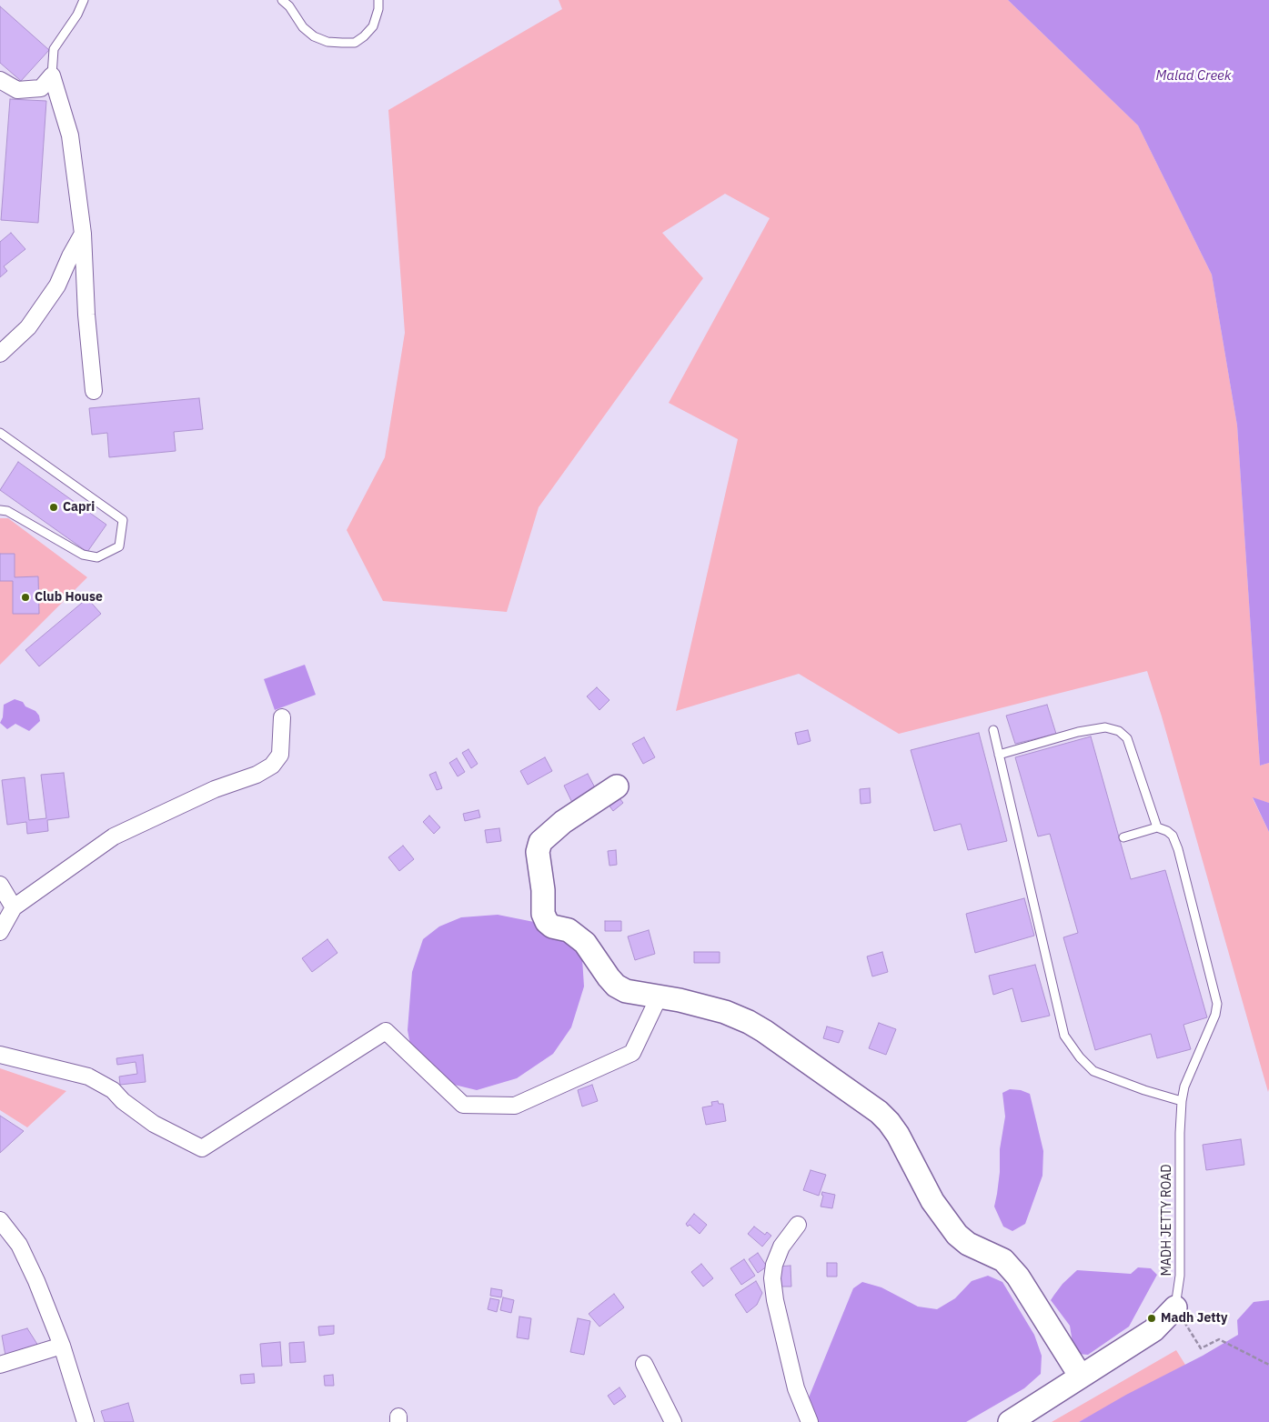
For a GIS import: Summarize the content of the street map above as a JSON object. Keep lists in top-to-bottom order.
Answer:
{
  "streets": {
    "lane": ["MADH JETTY ROAD"]
  },
  "water": ["Malad Creek"],
  "places": ["Capri", "Club House", "Madh Jetty"]
}
